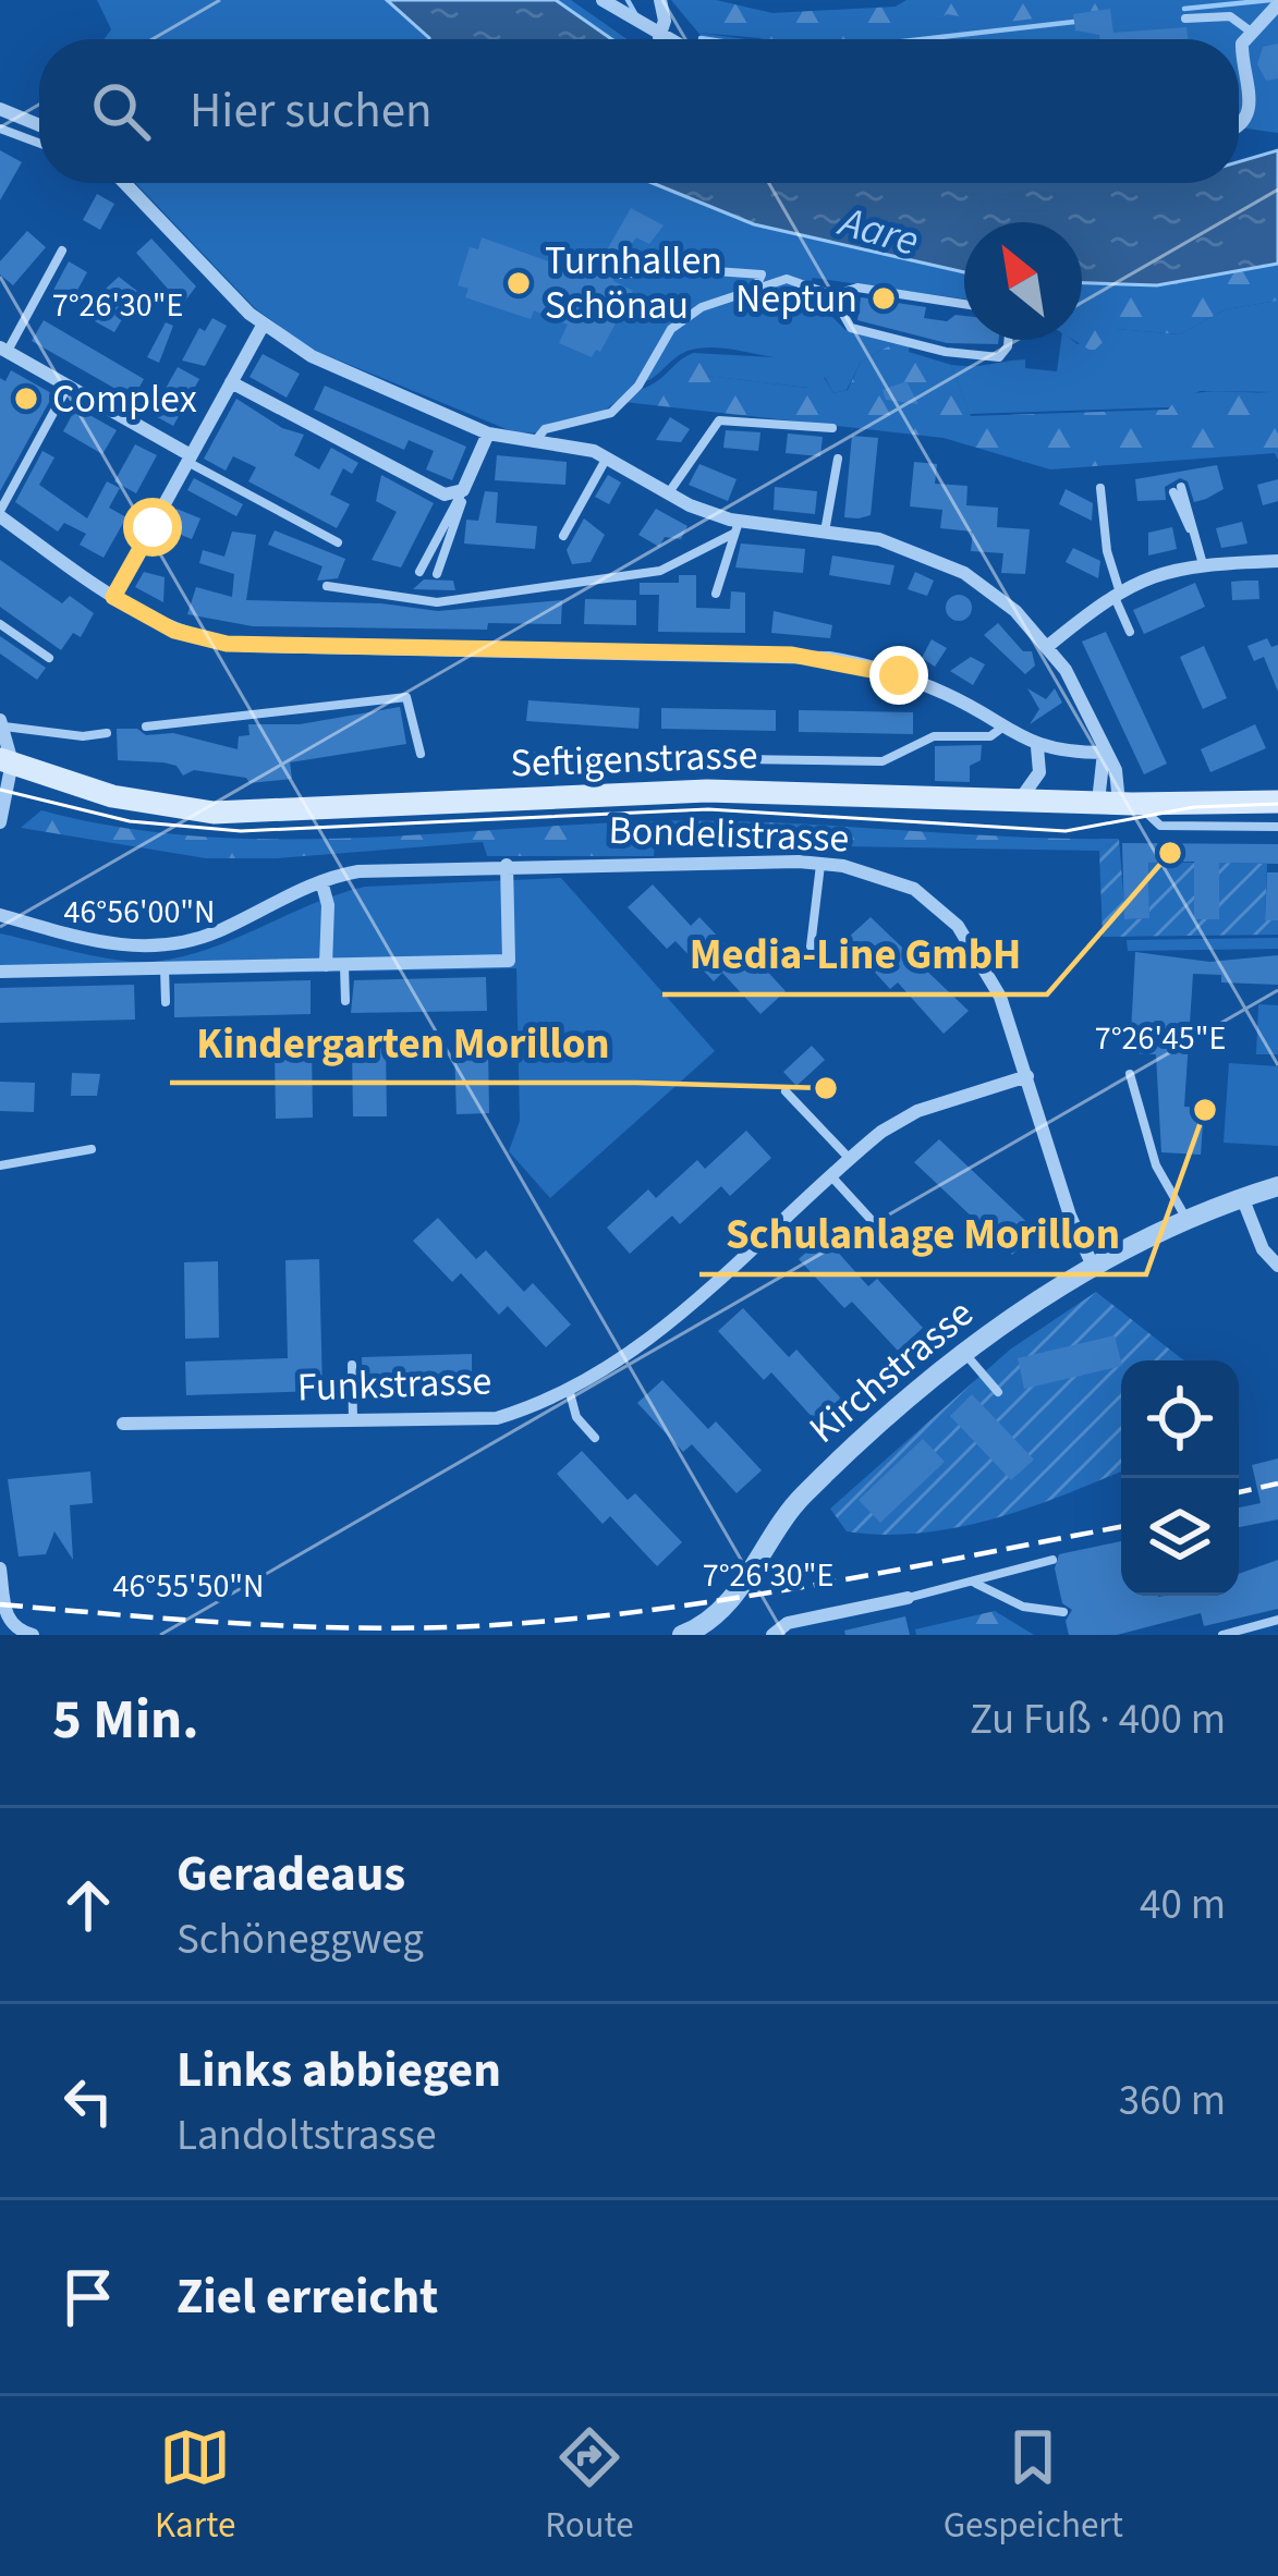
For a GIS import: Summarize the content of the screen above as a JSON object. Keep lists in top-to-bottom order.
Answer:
{
  "streets": {
    "main road": ["Seftigenstrasse"],
    "street": ["Bondelistrasse", "Kirchstrasse", "Funkstrasse"]
  },
  "crossings": [
    ["Bondelistrasse", "Kirchstrasse"],
    ["Bondelistrasse", "Funkstrasse"]
  ],
  "water": ["Aare"],
  "places": [
    "Turnhallen Schönau",
    "Neptun",
    "Complex",
    "Media-Line GmbH",
    "Kindergarten Morillon",
    "Schulanlage Morillon"
  ],
  "north": "top left",
  "page": {
    "search": "Hier suchen",
    "heading": ["5 Min.", "Zu Fuß · 400 m"],
    "list": [
      ["Geradeaus", "Schöneggweg", "40 m"],
      ["Links abbiegen", "Landoltstrasse", "360 m"],
      "Ziel erreicht"
    ],
    "nav": ["Karte", "Route", "Gespeichert"]
  },
  "coordinates": [
    "7°26'30\"E",
    "46°56'00\"N",
    "7°26'45\"E",
    "46°55'50\"N"
  ]
}
